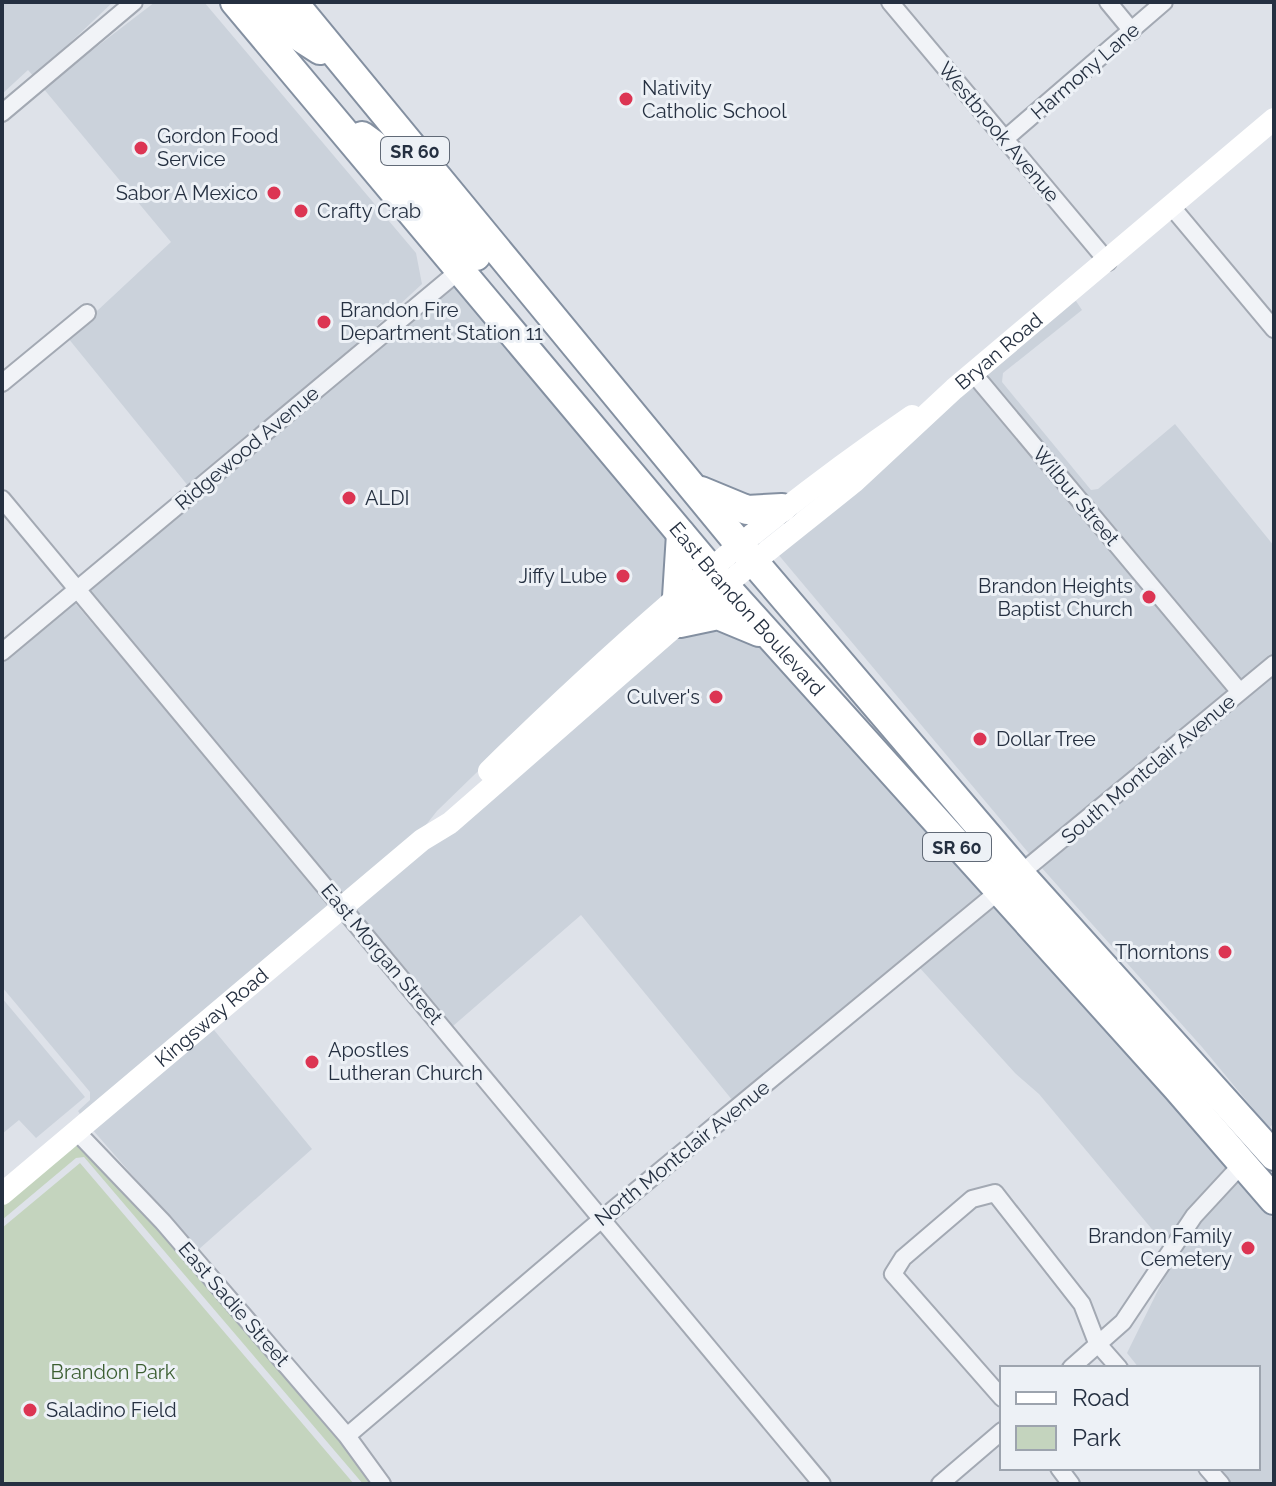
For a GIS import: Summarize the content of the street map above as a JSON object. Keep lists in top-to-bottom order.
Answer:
{
  "streets": {
    "highway": ["SR 60", "East Brandon Boulevard"],
    "street": [
      "Harmony Lane",
      "Westbrook Avenue",
      "Bryan Road",
      "Ridgewood Avenue",
      "Wilbur Street",
      "South Montclair Avenue",
      "East Morgan Street",
      "Kingsway Road",
      "North Montclair Avenue",
      "East Sadie Street"
    ]
  },
  "crossings": [
    ["Harmony Lane", "Westbrook Avenue"],
    ["Westbrook Avenue", "Bryan Road"],
    ["Bryan Road", "Wilbur Street"],
    ["Bryan Road", "East Brandon Boulevard"],
    ["Bryan Road", "Kingsway Road"],
    ["Ridgewood Avenue", "East Brandon Boulevard"],
    ["Ridgewood Avenue", "East Morgan Street"],
    ["Wilbur Street", "South Montclair Avenue"],
    ["East Brandon Boulevard", "South Montclair Avenue"],
    ["East Brandon Boulevard", "Kingsway Road"],
    ["East Brandon Boulevard", "North Montclair Avenue"],
    ["South Montclair Avenue", "North Montclair Avenue"],
    ["East Morgan Street", "Kingsway Road"],
    ["East Morgan Street", "North Montclair Avenue"],
    ["Kingsway Road", "East Sadie Street"],
    ["North Montclair Avenue", "East Sadie Street"]
  ],
  "parks": ["Brandon Park"],
  "places": [
    "Nativity Catholic School",
    "Gordon Food Service",
    "Sabor A Mexico",
    "Crafty Crab",
    "Brandon Fire Department Station 11",
    "ALDI",
    "Jiffy Lube",
    "Brandon Heights Baptist Church",
    "Culver's",
    "Dollar Tree",
    "Thorntons",
    "Apostles Lutheran Church",
    "Brandon Family Cemetery",
    "Saladino Field"
  ],
  "legend": ["Road", "Park"]
}
